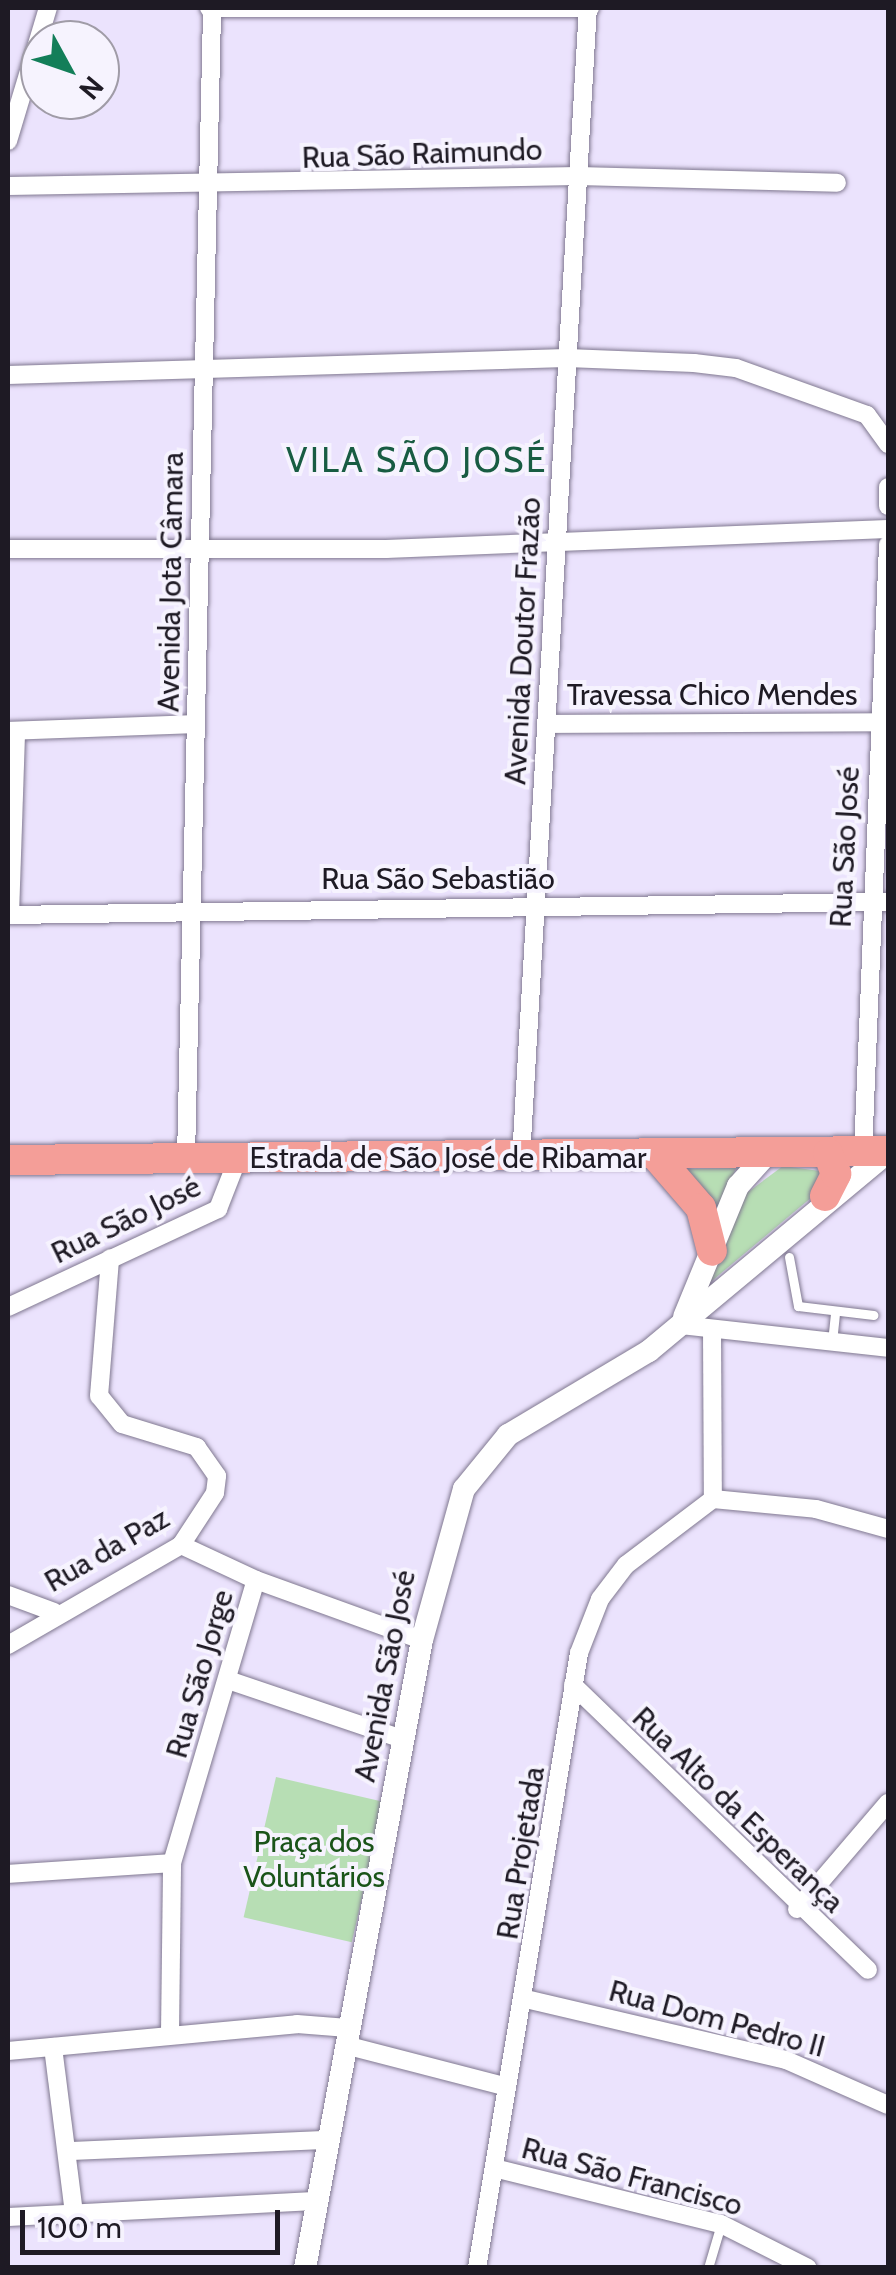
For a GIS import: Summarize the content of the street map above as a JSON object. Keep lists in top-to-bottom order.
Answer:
{
  "streets": {
    "main road": ["Estrada de São José de Ribamar"],
    "street": [
      "Rua São Raimundo",
      "Avenida Jota Câmara",
      "Avenida Doutor Frazão",
      "Travessa Chico Mendes",
      "Rua São José",
      "Rua São Sebastião",
      "Rua da Paz",
      "Rua São Jorge",
      "Avenida São José",
      "Rua Alto da Esperança",
      "Rua Projetada",
      "Rua Dom Pedro II",
      "Rua São Francisco"
    ]
  },
  "crossings": [
    ["Rua São Raimundo", "Avenida Jota Câmara"],
    ["Rua São Raimundo", "Avenida Doutor Frazão"],
    ["Avenida Jota Câmara", "Rua São Sebastião"],
    ["Avenida Jota Câmara", "Estrada de São José de Ribamar"],
    ["Avenida Doutor Frazão", "Travessa Chico Mendes"],
    ["Avenida Doutor Frazão", "Rua São Sebastião"],
    ["Avenida Doutor Frazão", "Estrada de São José de Ribamar"],
    ["Travessa Chico Mendes", "Rua São José"],
    ["Rua São José", "Rua São Sebastião"],
    ["Rua São José", "Estrada de São José de Ribamar"],
    ["Rua São José", "Rua da Paz"],
    ["Rua São José", "Avenida São José"],
    ["Estrada de São José de Ribamar", "Avenida São José"],
    ["Rua da Paz", "Rua São Jorge"],
    ["Rua Alto da Esperança", "Rua Projetada"],
    ["Rua Projetada", "Rua Dom Pedro II"],
    ["Rua Projetada", "Rua São Francisco"]
  ],
  "districts": ["VILA SÃO JOSÉ"],
  "parks": ["Praça dos Voluntários"],
  "scale_bar": "100 m",
  "north": "bottom right"
}
